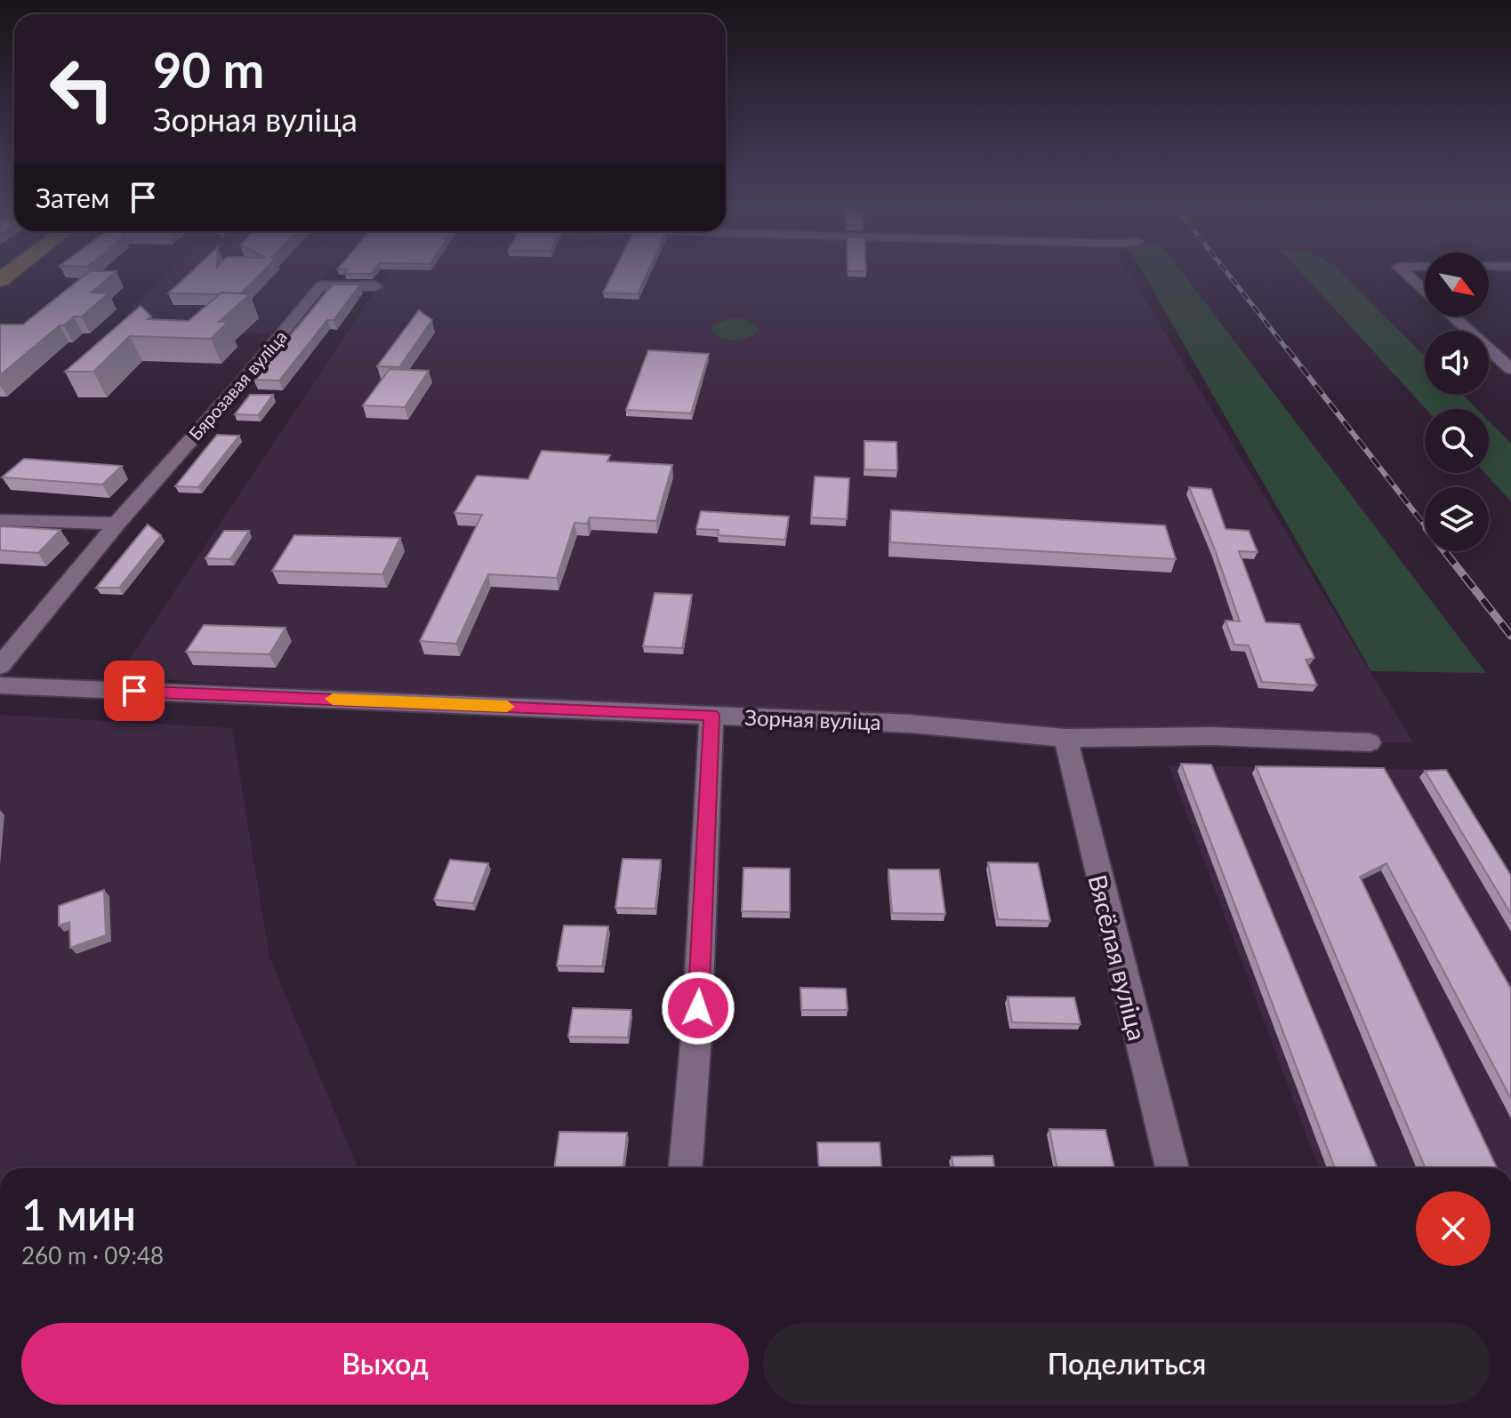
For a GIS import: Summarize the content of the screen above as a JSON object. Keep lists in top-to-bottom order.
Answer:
{
  "streets": {
    "street": ["Бярозавая вуліца", "Зорная вуліца", "Вясёлая вуліца"]
  },
  "crossings": [
    ["Зорная вуліца", "Вясёлая вуліца"]
  ],
  "north": "bottom right",
  "page": {
    "turn": ["90 m", "Зорная вуліца"],
    "then": "Затем",
    "heading": ["1 мин", "260 m · 09:48"],
    "buttons": ["Выход", "Поделиться"]
  }
}
